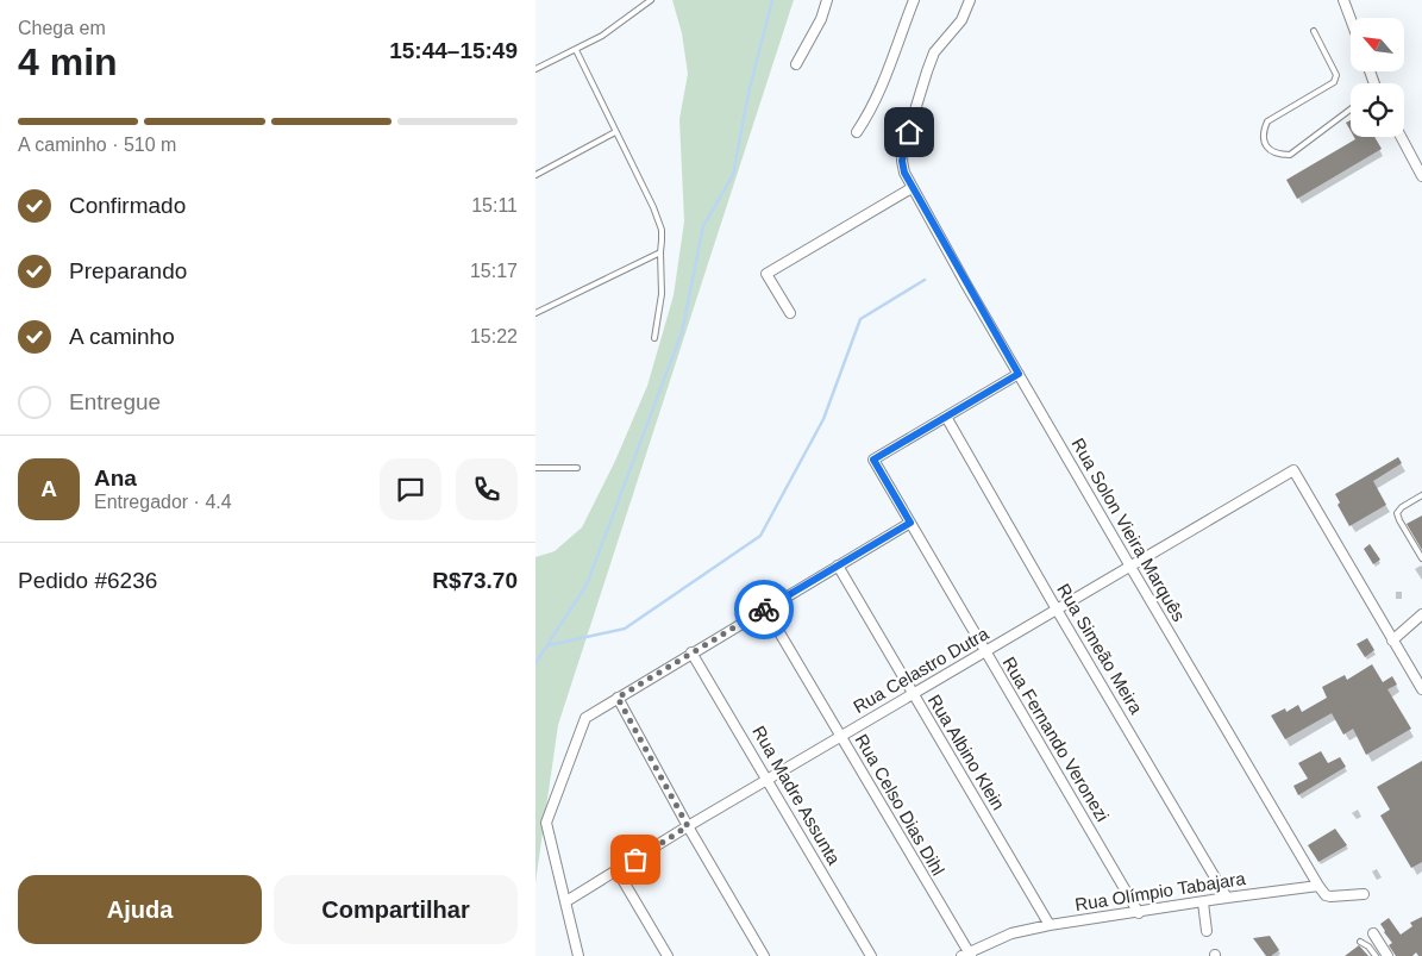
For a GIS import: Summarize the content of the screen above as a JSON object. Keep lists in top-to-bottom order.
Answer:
{
  "streets": {
    "street": [
      "Rua Solon Vieira Marquês",
      "Rua Simeão Meira",
      "Rua Celastro Dutra",
      "Rua Fernando Veronezi",
      "Rua Albino Klein",
      "Rua Madre Assunta",
      "Rua Celso Dias Dihl",
      "Rua Olímpio Tabajara"
    ]
  },
  "crossings": [
    ["Rua Solon Vieira Marquês", "Rua Celastro Dutra"],
    ["Rua Solon Vieira Marquês", "Rua Olímpio Tabajara"],
    ["Rua Simeão Meira", "Rua Celastro Dutra"],
    ["Rua Simeão Meira", "Rua Fernando Veronezi"],
    ["Rua Simeão Meira", "Rua Olímpio Tabajara"],
    ["Rua Celastro Dutra", "Rua Fernando Veronezi"],
    ["Rua Celastro Dutra", "Rua Albino Klein"],
    ["Rua Celastro Dutra", "Rua Madre Assunta"],
    ["Rua Celastro Dutra", "Rua Celso Dias Dihl"],
    ["Rua Fernando Veronezi", "Rua Olímpio Tabajara"],
    ["Rua Albino Klein", "Rua Olímpio Tabajara"],
    ["Rua Celso Dias Dihl", "Rua Olímpio Tabajara"]
  ],
  "north": "top left",
  "page": {
    "heading": ["4 min", "Chega em", "15:44–15:49"],
    "panel": [
      "Ana",
      "Entregador · 4.4",
      "Pedido #6236",
      "R$73.70"
    ],
    "bar": "A caminho · 510 m",
    "list": [
      ["Confirmado", "15:11"],
      ["Preparando", "15:17"],
      ["A caminho", "15:22"],
      "Entregue"
    ],
    "round": "A",
    "buttons": ["Ajuda", "Compartilhar"]
  }
}
